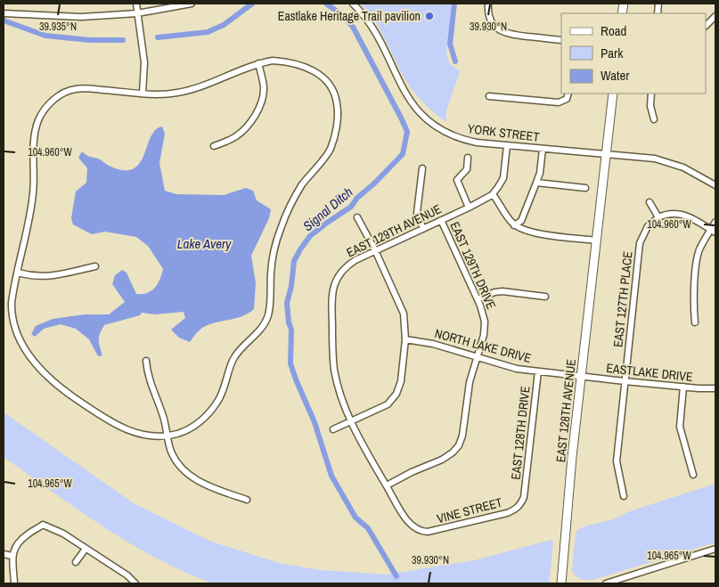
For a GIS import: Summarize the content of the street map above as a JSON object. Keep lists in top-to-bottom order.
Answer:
{
  "streets": {
    "main road": ["EAST 128TH AVENUE"],
    "street": [
      "YORK STREET",
      "EAST 129TH AVENUE",
      "EAST 129TH DRIVE",
      "EAST 127TH PLACE",
      "NORTH LAKE DRIVE",
      "EASTLAKE DRIVE",
      "EAST 128TH DRIVE",
      "VINE STREET"
    ]
  },
  "crossings": [
    ["YORK STREET", "EAST 128TH AVENUE"],
    ["EAST 129TH AVENUE", "EAST 129TH DRIVE"],
    ["EAST 129TH AVENUE", "VINE STREET"],
    ["EAST 129TH DRIVE", "NORTH LAKE DRIVE"],
    ["EAST 127TH PLACE", "EASTLAKE DRIVE"],
    ["NORTH LAKE DRIVE", "EASTLAKE DRIVE"],
    ["NORTH LAKE DRIVE", "EAST 128TH AVENUE"],
    ["NORTH LAKE DRIVE", "EAST 128TH DRIVE"],
    ["EASTLAKE DRIVE", "EAST 128TH AVENUE"],
    ["EAST 128TH DRIVE", "VINE STREET"]
  ],
  "water": ["Signal Ditch", "Lake Avery"],
  "places": ["Eastlake Heritage Trail pavilion"],
  "legend": ["Road", "Park", "Water"],
  "coordinates": [
    "39.935°N",
    "39.930°N",
    "104.960°W",
    "104.965°W"
  ]
}
